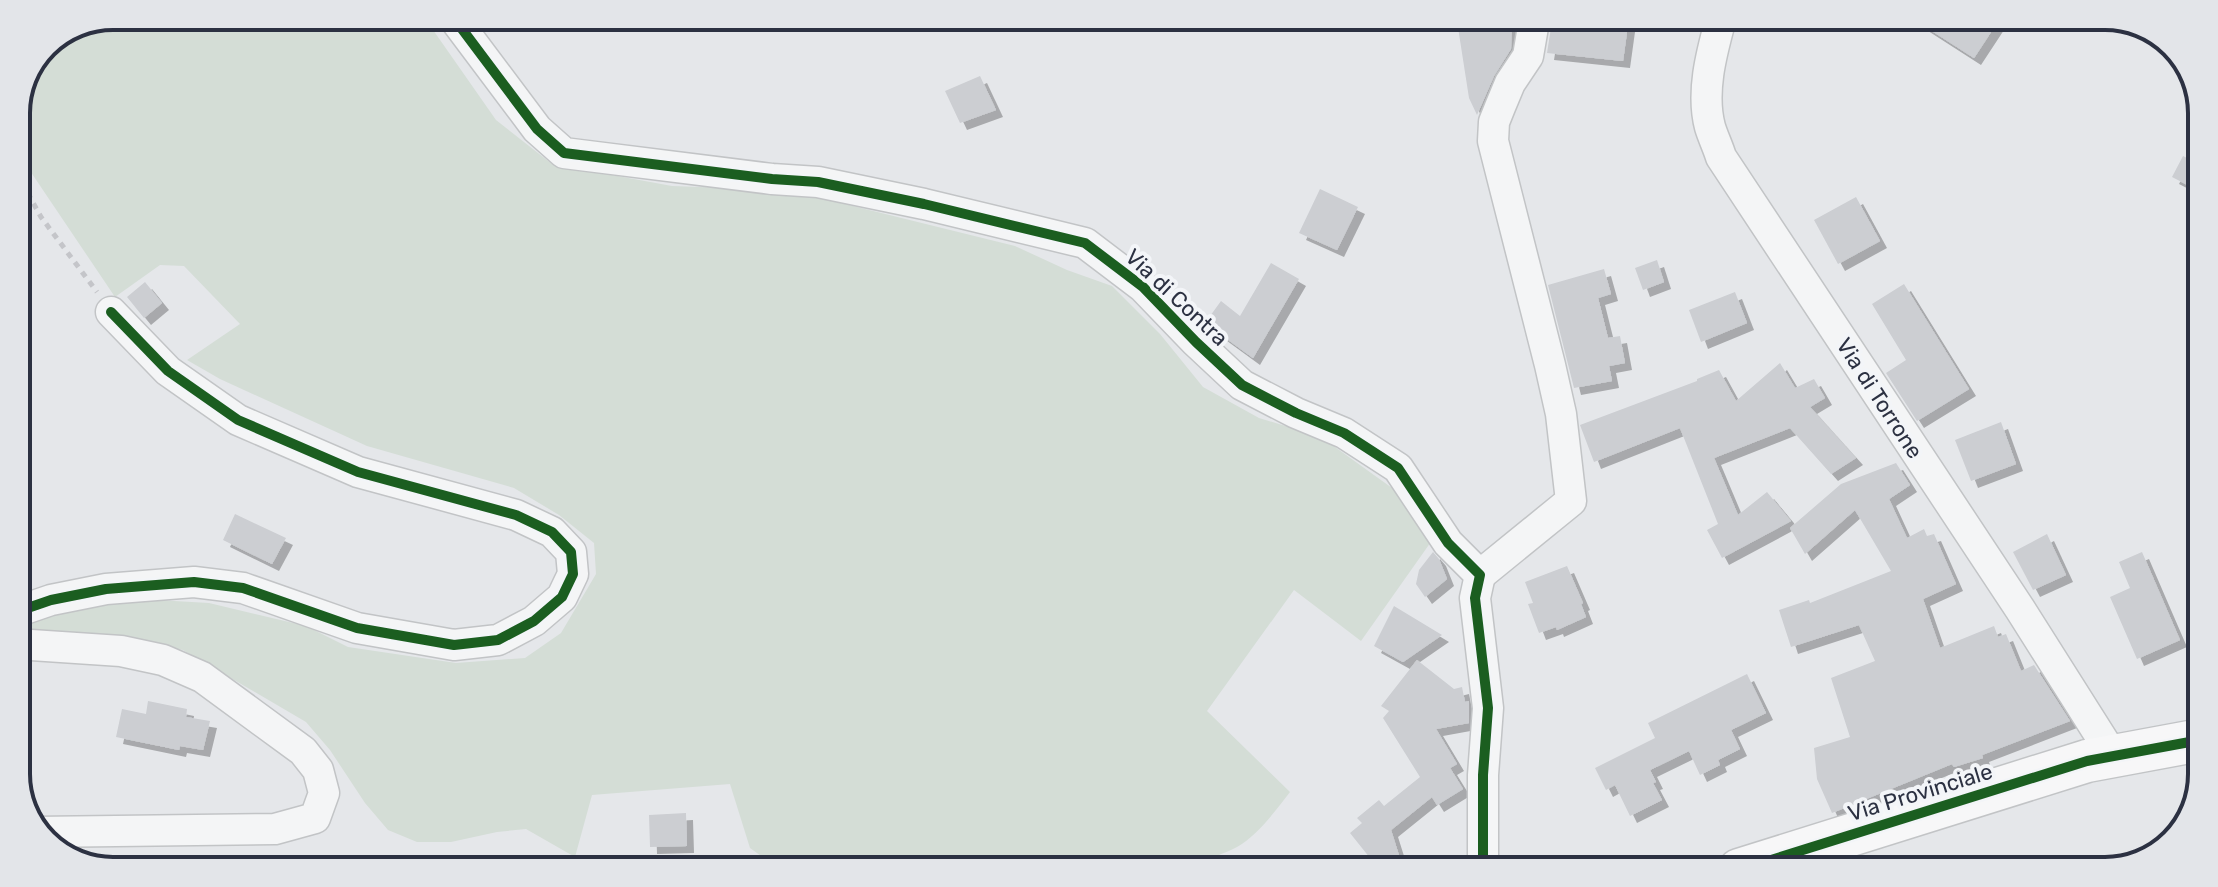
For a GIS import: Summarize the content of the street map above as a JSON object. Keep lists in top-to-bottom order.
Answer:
{
  "streets": {
    "street": ["Via di Contra", "Via di Torrone", "Via Provinciale"]
  },
  "crossings": [
    ["Via di Torrone", "Via Provinciale"]
  ]
}
